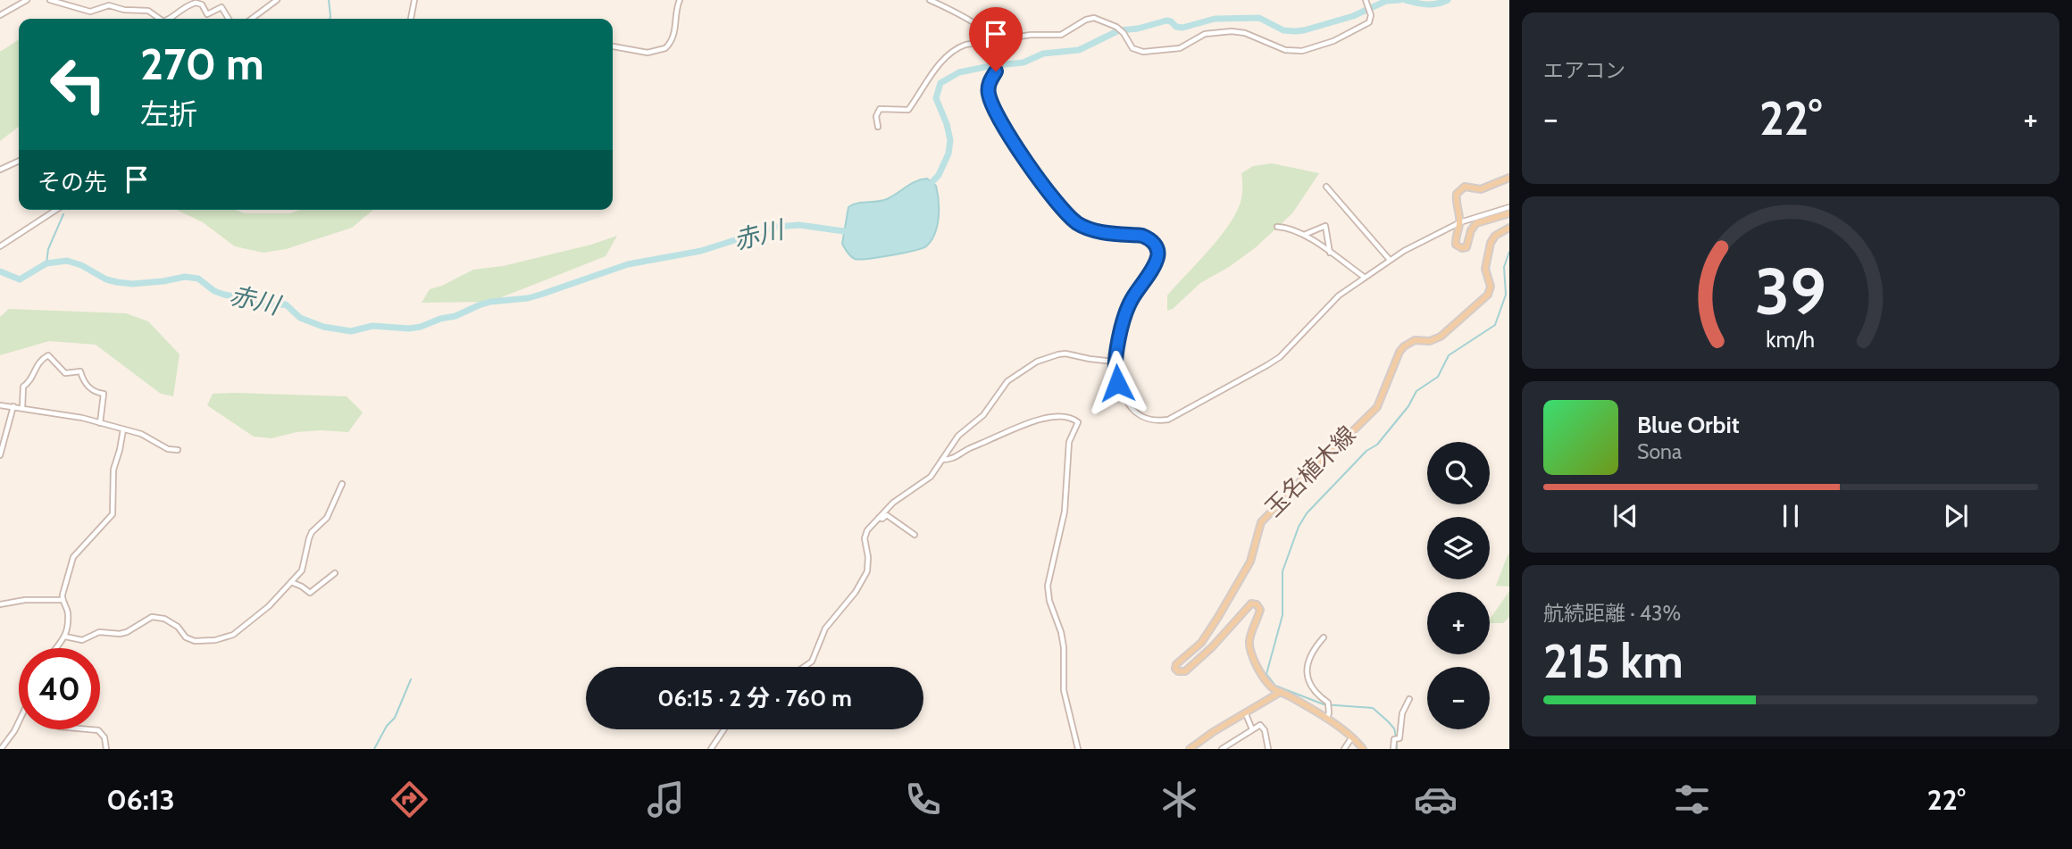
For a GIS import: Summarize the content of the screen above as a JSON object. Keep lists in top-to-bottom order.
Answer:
{
  "streets": {
    "main road": ["玉名植木線"]
  },
  "water": ["赤川"],
  "page": {
    "tile": [
      "エアコン",
      ["航続距離 · 43%", "215 km"]
    ],
    "turn": ["270 m", "左折"],
    "heat": ["−", "22°", "+"],
    "then": "その先",
    "song": ["Blue Orbit", "Sona"],
    "map_buttons": ["+", "−"],
    "limit": "40",
    "trip": "06:15 · 2 分 · 760 m",
    "tabs": ["06:13", "22°"],
    "gauge": ["39", "km/h"]
  }
}
